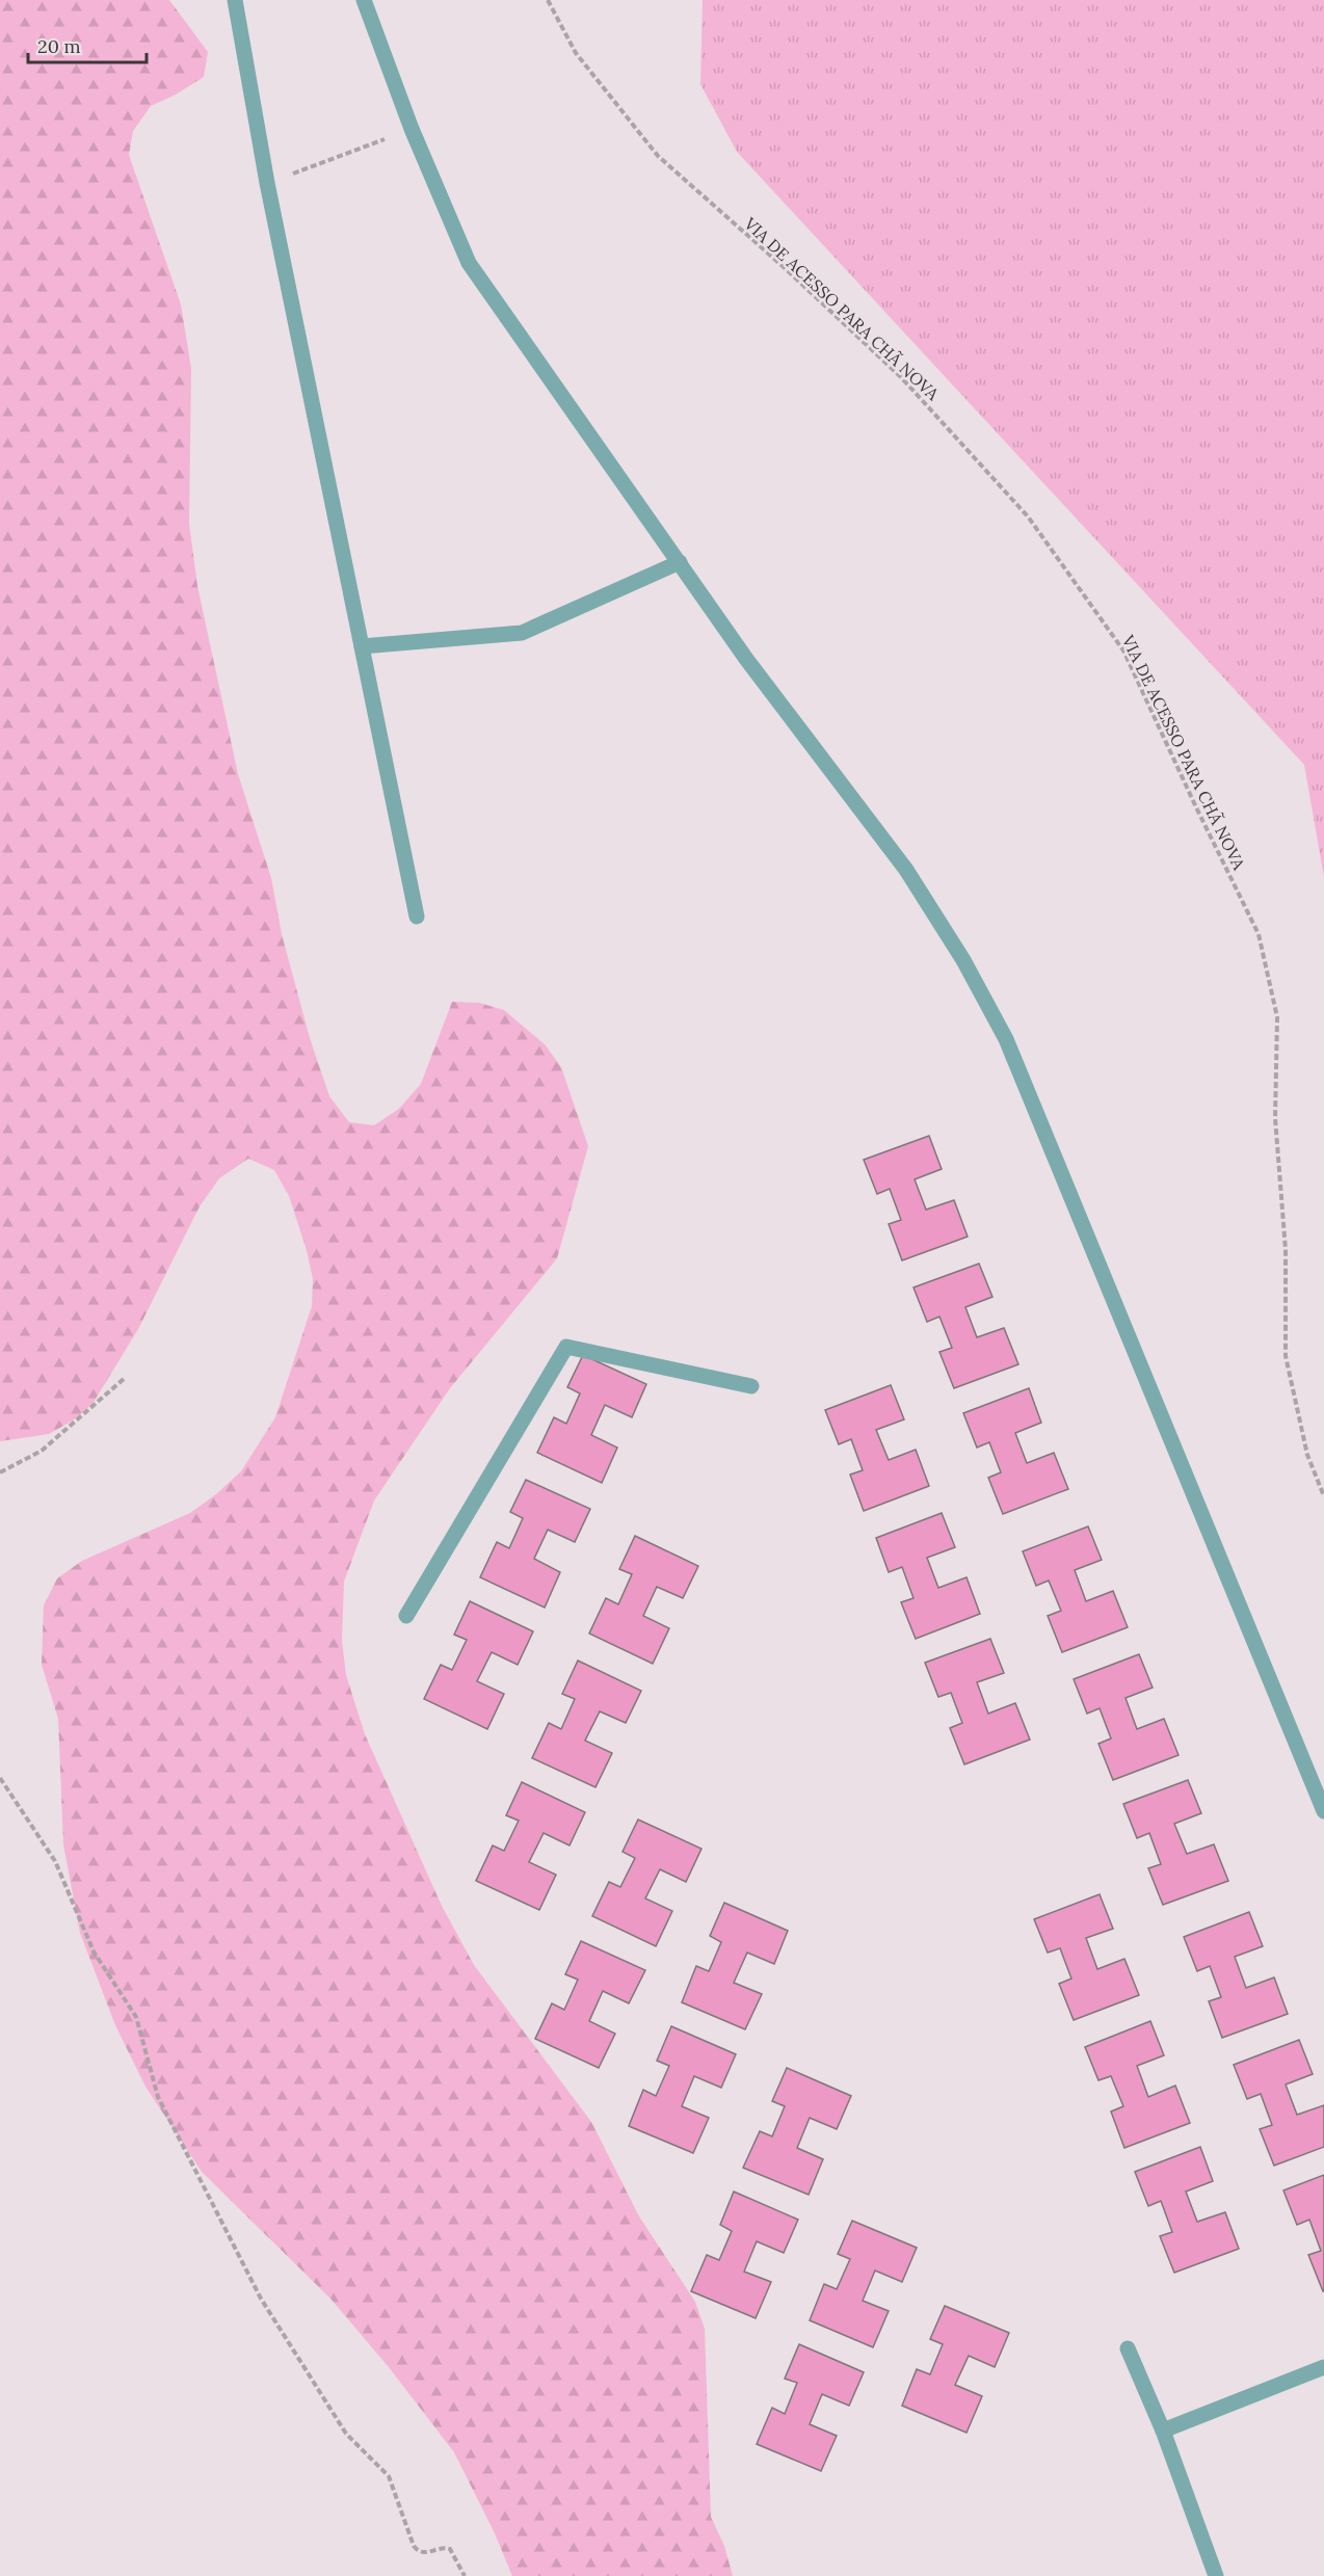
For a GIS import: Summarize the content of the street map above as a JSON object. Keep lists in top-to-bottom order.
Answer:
{
  "streets": {
    "path": ["VIA DE ACESSO PARA CHÃ NOVA"]
  },
  "scale_bar": "20 m"
}
